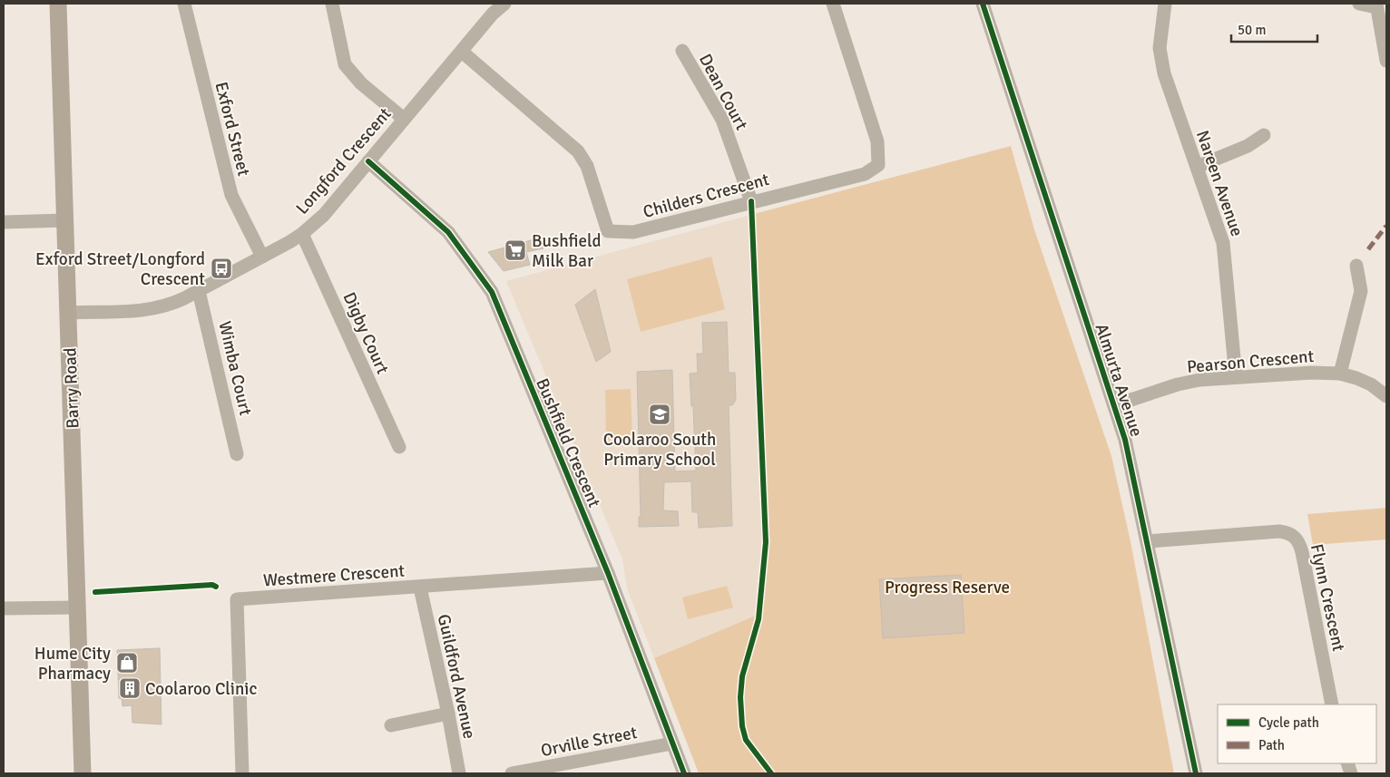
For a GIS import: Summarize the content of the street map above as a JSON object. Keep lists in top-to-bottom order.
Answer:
{
  "streets": {
    "main road": ["Barry Road"],
    "street": [
      "Dean Court",
      "Exford Street",
      "Longford Crescent",
      "Nareen Avenue",
      "Childers Crescent",
      "Digby Court",
      "Pearson Crescent",
      "Wimba Court",
      "Almurta Avenue",
      "Bushfield Crescent",
      "Westmere Crescent",
      "Flynn Crescent",
      "Guildford Avenue",
      "Orville Street"
    ]
  },
  "crossings": [
    ["Dean Court", "Childers Crescent"],
    ["Exford Street", "Longford Crescent"],
    ["Longford Crescent", "Childers Crescent"],
    ["Longford Crescent", "Digby Court"],
    ["Longford Crescent", "Wimba Court"],
    ["Longford Crescent", "Barry Road"],
    ["Longford Crescent", "Bushfield Crescent"],
    ["Nareen Avenue", "Pearson Crescent"],
    ["Pearson Crescent", "Almurta Avenue"],
    ["Almurta Avenue", "Flynn Crescent"],
    ["Bushfield Crescent", "Westmere Crescent"],
    ["Bushfield Crescent", "Orville Street"],
    ["Westmere Crescent", "Guildford Avenue"]
  ],
  "parks": ["Progress Reserve"],
  "places": {
    "supermarket": ["Bushfield Milk Bar"],
    "bus stop": ["Exford Street/Longford Crescent"],
    "school or university": ["Coolaroo South Primary School"],
    "shop": ["Hume City Pharmacy"],
    "building": ["Coolaroo Clinic"]
  },
  "legend": ["Cycle path", "Path"],
  "scale_bar": "50 m"
}
